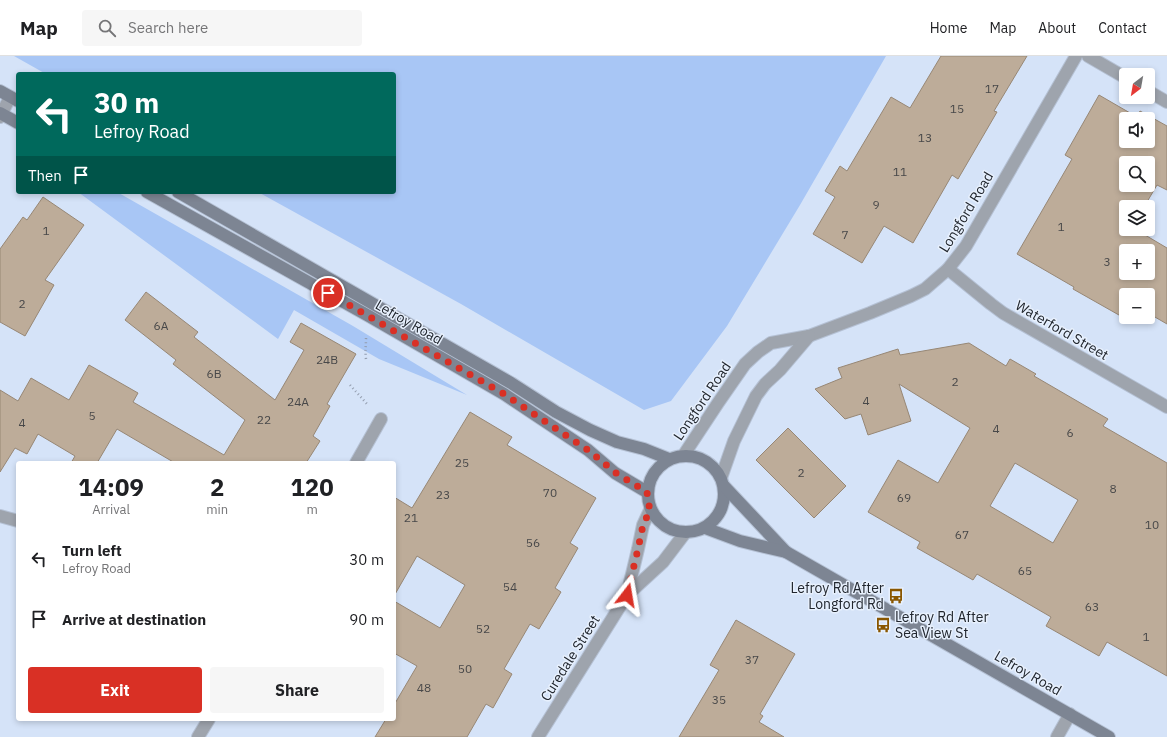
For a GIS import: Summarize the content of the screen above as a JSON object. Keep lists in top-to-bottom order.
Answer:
{
  "streets": {
    "street": [
      "Longford Road",
      "Lefroy Road",
      "Waterford Street",
      "Curedale Street"
    ]
  },
  "crossings": [
    ["Longford Road", "Lefroy Road"],
    ["Longford Road", "Waterford Street"],
    ["Longford Road", "Curedale Street"],
    ["Lefroy Road", "Curedale Street"]
  ],
  "places": {
    "bus stop": ["Lefroy Rd After Longford Rd", "Lefroy Rd After Sea View St"]
  },
  "house_numbers": [
    "17",
    "15",
    "13",
    "11",
    "9",
    "1",
    "1",
    "7",
    "3",
    "2",
    "6A",
    "24B",
    "6B",
    "2",
    "4",
    "24A",
    "5",
    "22",
    "4",
    "4",
    "6",
    "25",
    "2",
    "8",
    "70",
    "23",
    "69",
    "21",
    "10",
    "67",
    "56",
    "65",
    "54",
    "63",
    "52",
    "1",
    "37",
    "50",
    "48",
    "35"
  ],
  "north": "bottom left",
  "page": {
    "header": "Map",
    "search": "Search here",
    "nav": [
      "Home",
      "Map",
      "About",
      "Contact"
    ],
    "map_buttons": ["+", "−"],
    "turn": ["30 m", "Lefroy Road"],
    "then": "Then",
    "eta": [
      "14:09",
      "Arrival",
      "2",
      "min",
      "120",
      "m"
    ],
    "list": [
      {
        "name": "Turn left",
        "note": "Lefroy Road",
        "value": "30 m"
      },
      {
        "name": "Arrive at destination",
        "value": "90 m"
      }
    ],
    "buttons": ["Exit", "Share"]
  }
}
